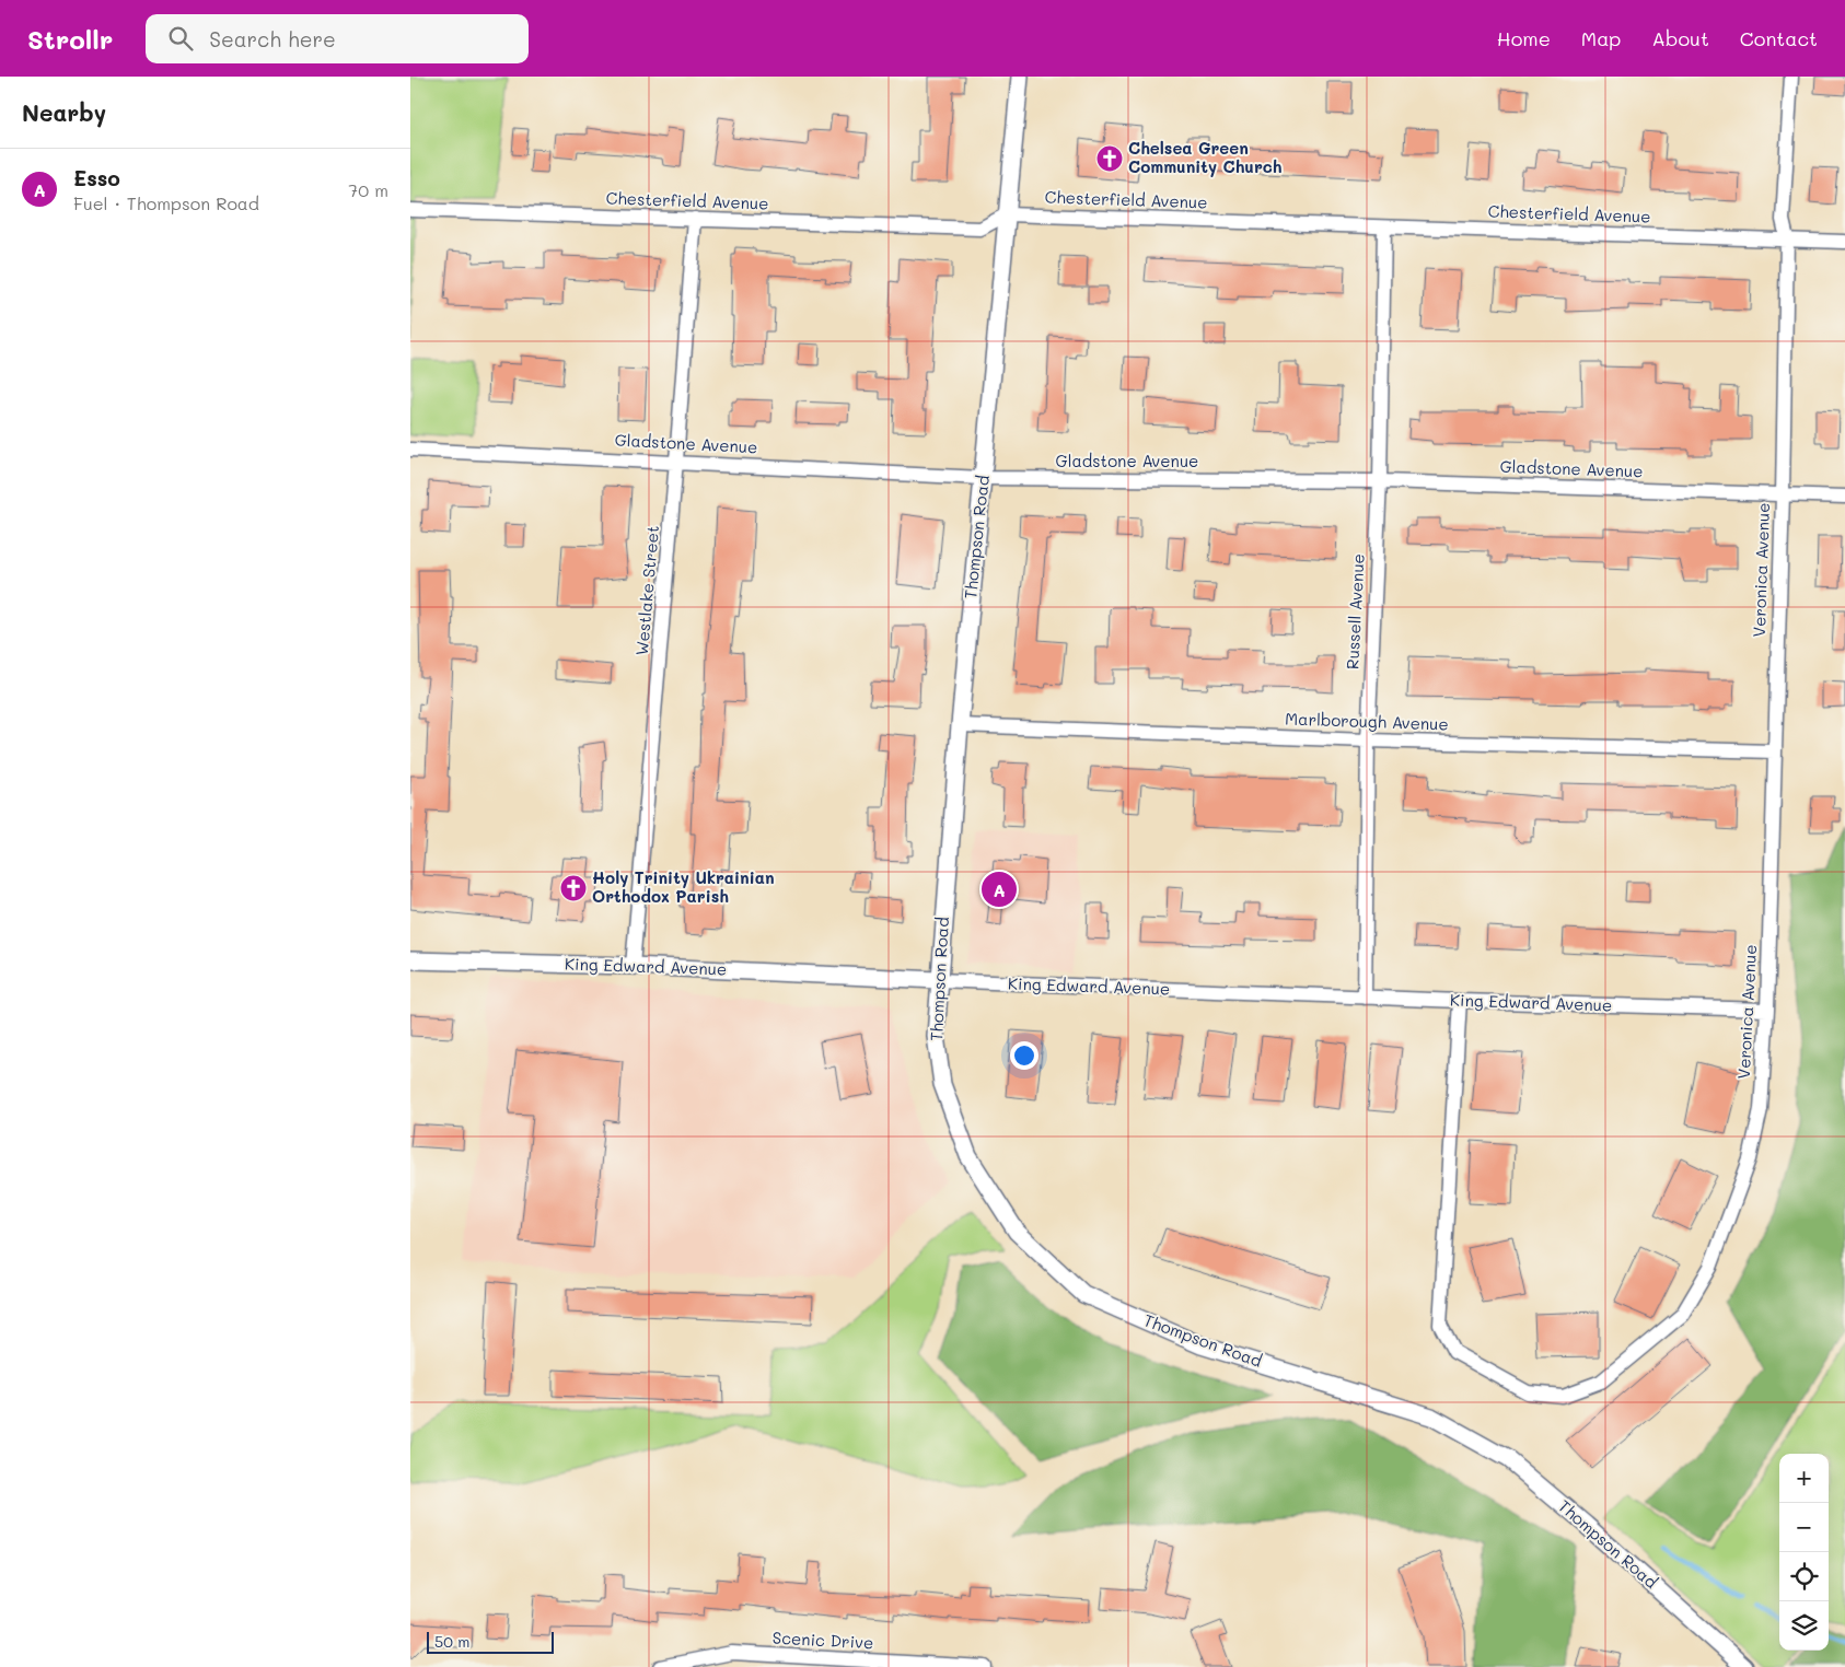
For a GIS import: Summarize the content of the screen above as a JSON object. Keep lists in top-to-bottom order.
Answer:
{
  "streets": {
    "street": [
      "Chesterfield Avenue",
      "Gladstone Avenue",
      "Thompson Road",
      "Veronica Avenue",
      "Westlake Street",
      "Russell Avenue",
      "Marlborough Avenue",
      "King Edward Avenue",
      "Scenic Drive"
    ]
  },
  "crossings": [
    ["Chesterfield Avenue", "Thompson Road"],
    ["Chesterfield Avenue", "Veronica Avenue"],
    ["Chesterfield Avenue", "Westlake Street"],
    ["Chesterfield Avenue", "Russell Avenue"],
    ["Gladstone Avenue", "Thompson Road"],
    ["Gladstone Avenue", "Veronica Avenue"],
    ["Gladstone Avenue", "Westlake Street"],
    ["Gladstone Avenue", "Russell Avenue"],
    ["Thompson Road", "Marlborough Avenue"],
    ["Thompson Road", "King Edward Avenue"],
    ["Veronica Avenue", "Marlborough Avenue"],
    ["Veronica Avenue", "King Edward Avenue"],
    ["Westlake Street", "King Edward Avenue"],
    ["Russell Avenue", "Marlborough Avenue"],
    ["Russell Avenue", "King Edward Avenue"]
  ],
  "places": {
    "church": ["Chelsea Green Community Church", "Holy Trinity Ukrainian Orthodox Parish"]
  },
  "scale_bar": "50 m",
  "page": {
    "header": "Strollr",
    "search": "Search here",
    "nav": [
      "Home",
      "Map",
      "About",
      "Contact"
    ],
    "heading": "Nearby",
    "list": [
      {
        "mark": "A",
        "name": "Esso",
        "note": "Fuel · Thompson Road",
        "value": "70 m"
      }
    ],
    "pins": "A",
    "map_buttons": ["+", "−"],
    "scale": "50 m"
  }
}
